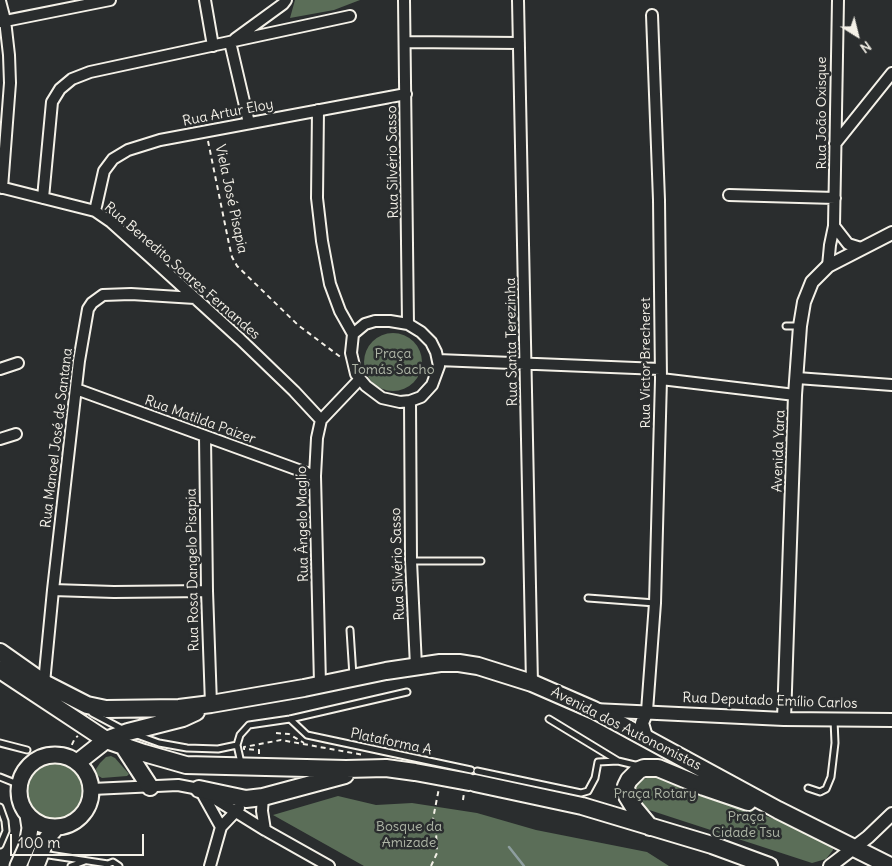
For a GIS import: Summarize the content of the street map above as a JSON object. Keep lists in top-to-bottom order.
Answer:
{
  "streets": {
    "main road": ["Avenida dos Autonomistas"],
    "street": [
      "Rua Artur Eloy",
      "Rua João Oxisque",
      "Rua Silvério Sasso",
      "Rua Benedito Soares Fernandes",
      "Rua Santa Terezinha",
      "Rua Victor Brecheret",
      "Rua Matilda Paizer",
      "Rua Manoel José de Santana",
      "Avenida Yara",
      "Rua Ângelo Maglio",
      "Rua Rosa Dangelo Pisapia",
      "Rua Deputado Emílio Carlos"
    ],
    "lane": ["Plataforma A"],
    "path": ["Viela José Pisapia"]
  },
  "crossings": [
    ["Rua Artur Eloy", "Rua Silvério Sasso"],
    ["Rua Artur Eloy", "Viela José Pisapia"],
    ["Rua Artur Eloy", "Rua Benedito Soares Fernandes"],
    ["Rua João Oxisque", "Avenida Yara"],
    ["Rua Silvério Sasso", "Viela José Pisapia"],
    ["Rua Silvério Sasso", "Avenida dos Autonomistas"],
    ["Rua Benedito Soares Fernandes", "Rua Manoel José de Santana"],
    ["Rua Benedito Soares Fernandes", "Rua Ângelo Maglio"],
    ["Rua Santa Terezinha", "Avenida dos Autonomistas"],
    ["Rua Victor Brecheret", "Rua Deputado Emílio Carlos"],
    ["Rua Matilda Paizer", "Rua Manoel José de Santana"],
    ["Rua Matilda Paizer", "Rua Ângelo Maglio"],
    ["Rua Matilda Paizer", "Rua Rosa Dangelo Pisapia"],
    ["Rua Manoel José de Santana", "Avenida dos Autonomistas"],
    ["Avenida Yara", "Rua Deputado Emílio Carlos"],
    ["Rua Ângelo Maglio", "Avenida dos Autonomistas"],
    ["Rua Rosa Dangelo Pisapia", "Avenida dos Autonomistas"],
    ["Rua Deputado Emílio Carlos", "Avenida dos Autonomistas"]
  ],
  "parks": [
    "Praça Tomás Sacho",
    "Praça Rotary",
    "Praça Cidade Tsu",
    "Bosque da Amizade"
  ],
  "scale_bar": "100 m",
  "north": "bottom right"
}
